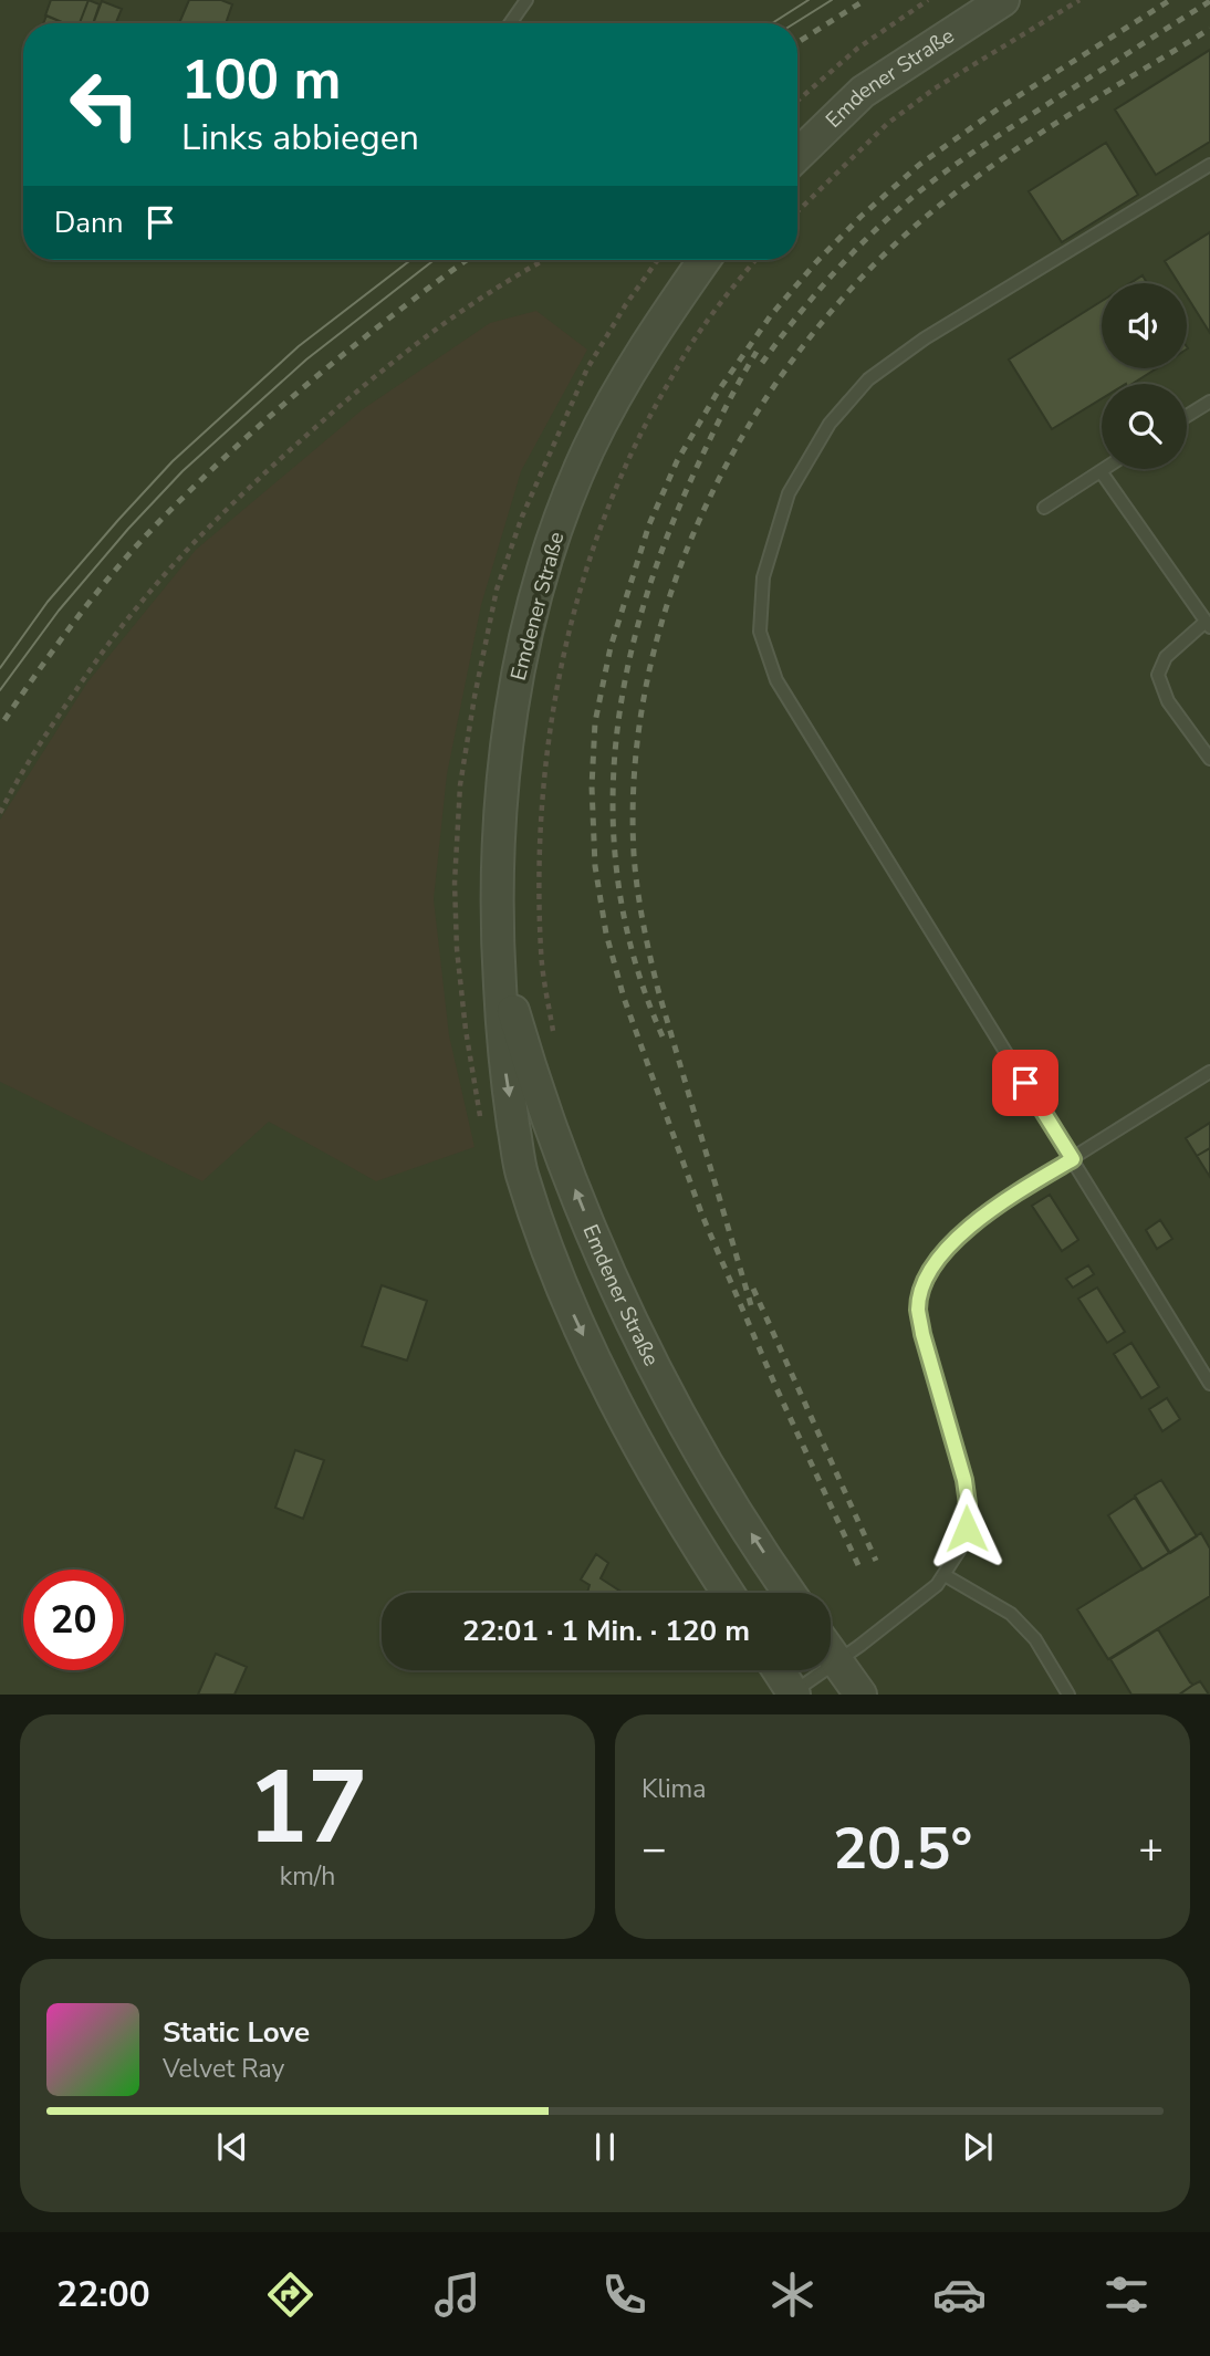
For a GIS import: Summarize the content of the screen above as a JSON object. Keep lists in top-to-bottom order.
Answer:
{
  "streets": {
    "street": ["Emdener Straße"]
  },
  "page": {
    "turn": ["100 m", "Links abbiegen"],
    "then": "Dann",
    "limit": "20",
    "trip": "22:01 · 1 Min. · 120 m",
    "tile": [
      ["17", "km/h"],
      "Klima"
    ],
    "heat": ["−", "20.5°", "+"],
    "song": ["Static Love", "Velvet Ray"],
    "tabs": "22:00"
  }
}
